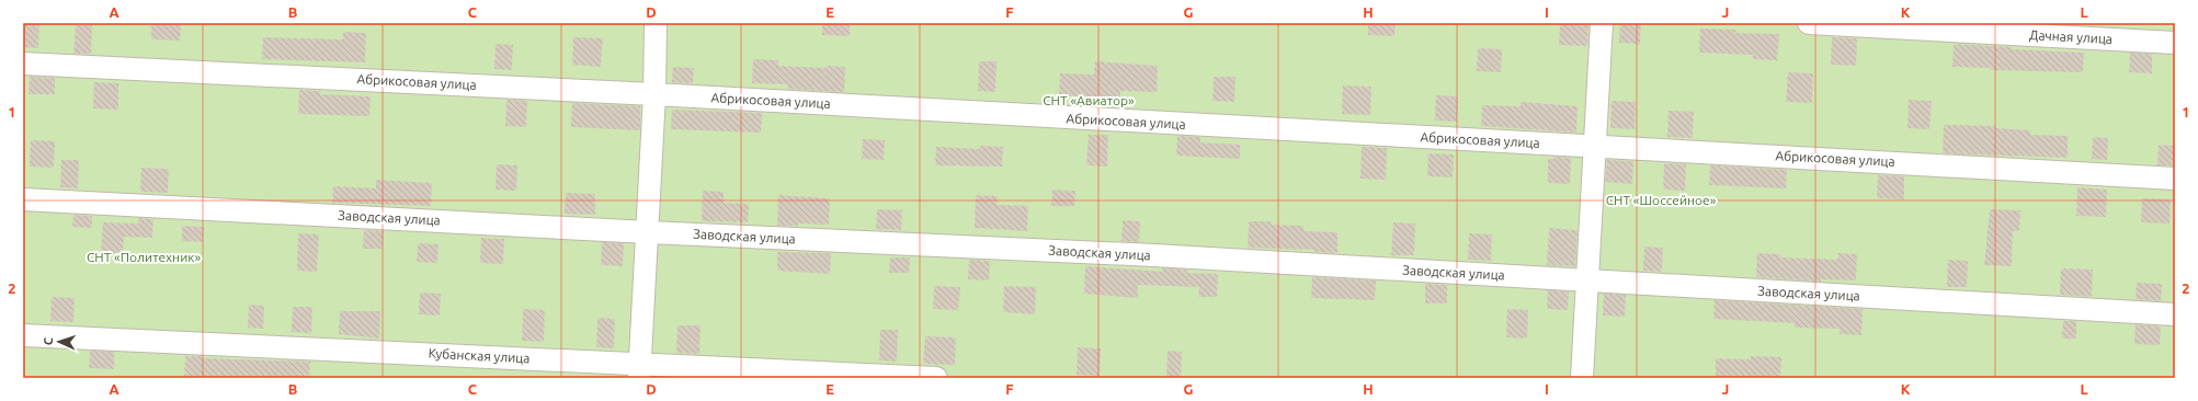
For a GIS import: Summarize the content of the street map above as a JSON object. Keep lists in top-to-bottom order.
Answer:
{
  "streets": {
    "street": [
      "Дачная улица",
      "Абрикосовая улица",
      "Заводская улица",
      "Кубанская улица"
    ]
  },
  "parks": ["СНТ «Авиатор»", "СНТ «Шоссейное»", "СНТ «Политехник»"],
  "north": "left",
  "grid": {
    "columns": [
      "A",
      "B",
      "C",
      "D",
      "E",
      "F",
      "G",
      "H",
      "I",
      "J",
      "K",
      "L"
    ],
    "rows": ["1", "2"]
  }
}
